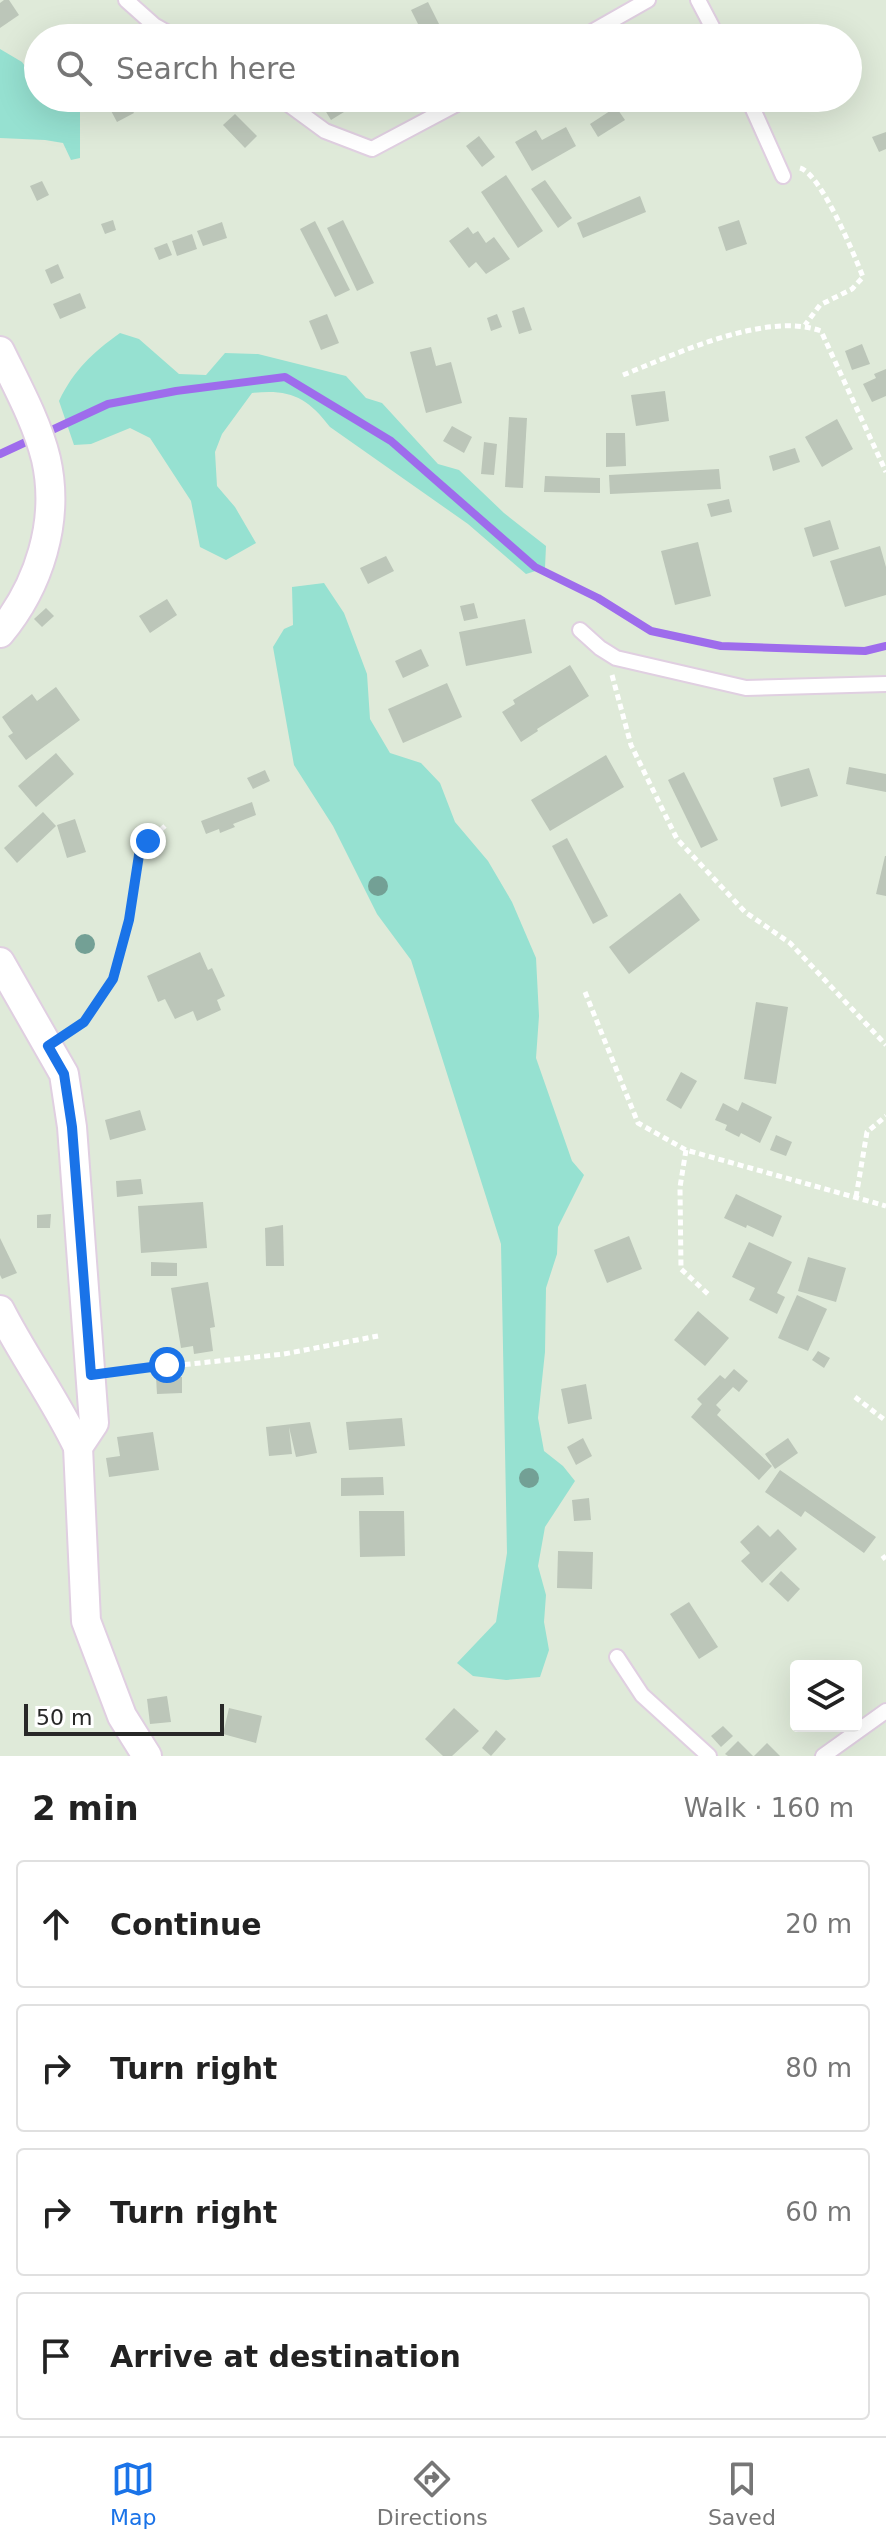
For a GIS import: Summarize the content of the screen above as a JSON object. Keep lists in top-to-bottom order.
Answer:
{
  "scale_bar": "50 m",
  "page": {
    "search": "Search here",
    "scale": "50 m",
    "heading": ["2 min", "Walk · 160 m"],
    "list": [
      ["Continue", "20 m"],
      ["Turn right", "80 m"],
      ["Turn right", "60 m"],
      "Arrive at destination"
    ],
    "nav": ["Map", "Directions", "Saved"]
  }
}
